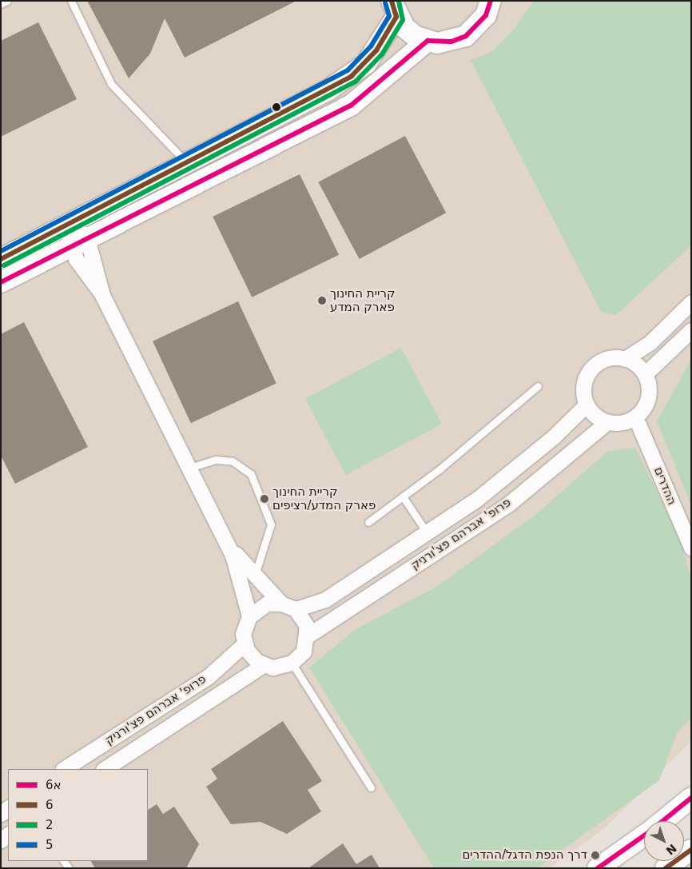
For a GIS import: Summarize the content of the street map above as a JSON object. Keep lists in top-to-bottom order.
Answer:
{
  "streets": {
    "street": ["ההדרים", "פרופ' אברהם פצ'ורניק"]
  },
  "places": ["קריית החינוך פארק המדע", "קריית החינוך פארק המדע/רציפים", "דרך הנפת הדגל/ההדרים"],
  "lines": [
    "transit line 6א",
    "transit line 6",
    "transit line 2",
    "transit line 5"
  ],
  "legend": [
    "6א",
    "6",
    "2",
    "5"
  ],
  "north": "bottom right"
}
